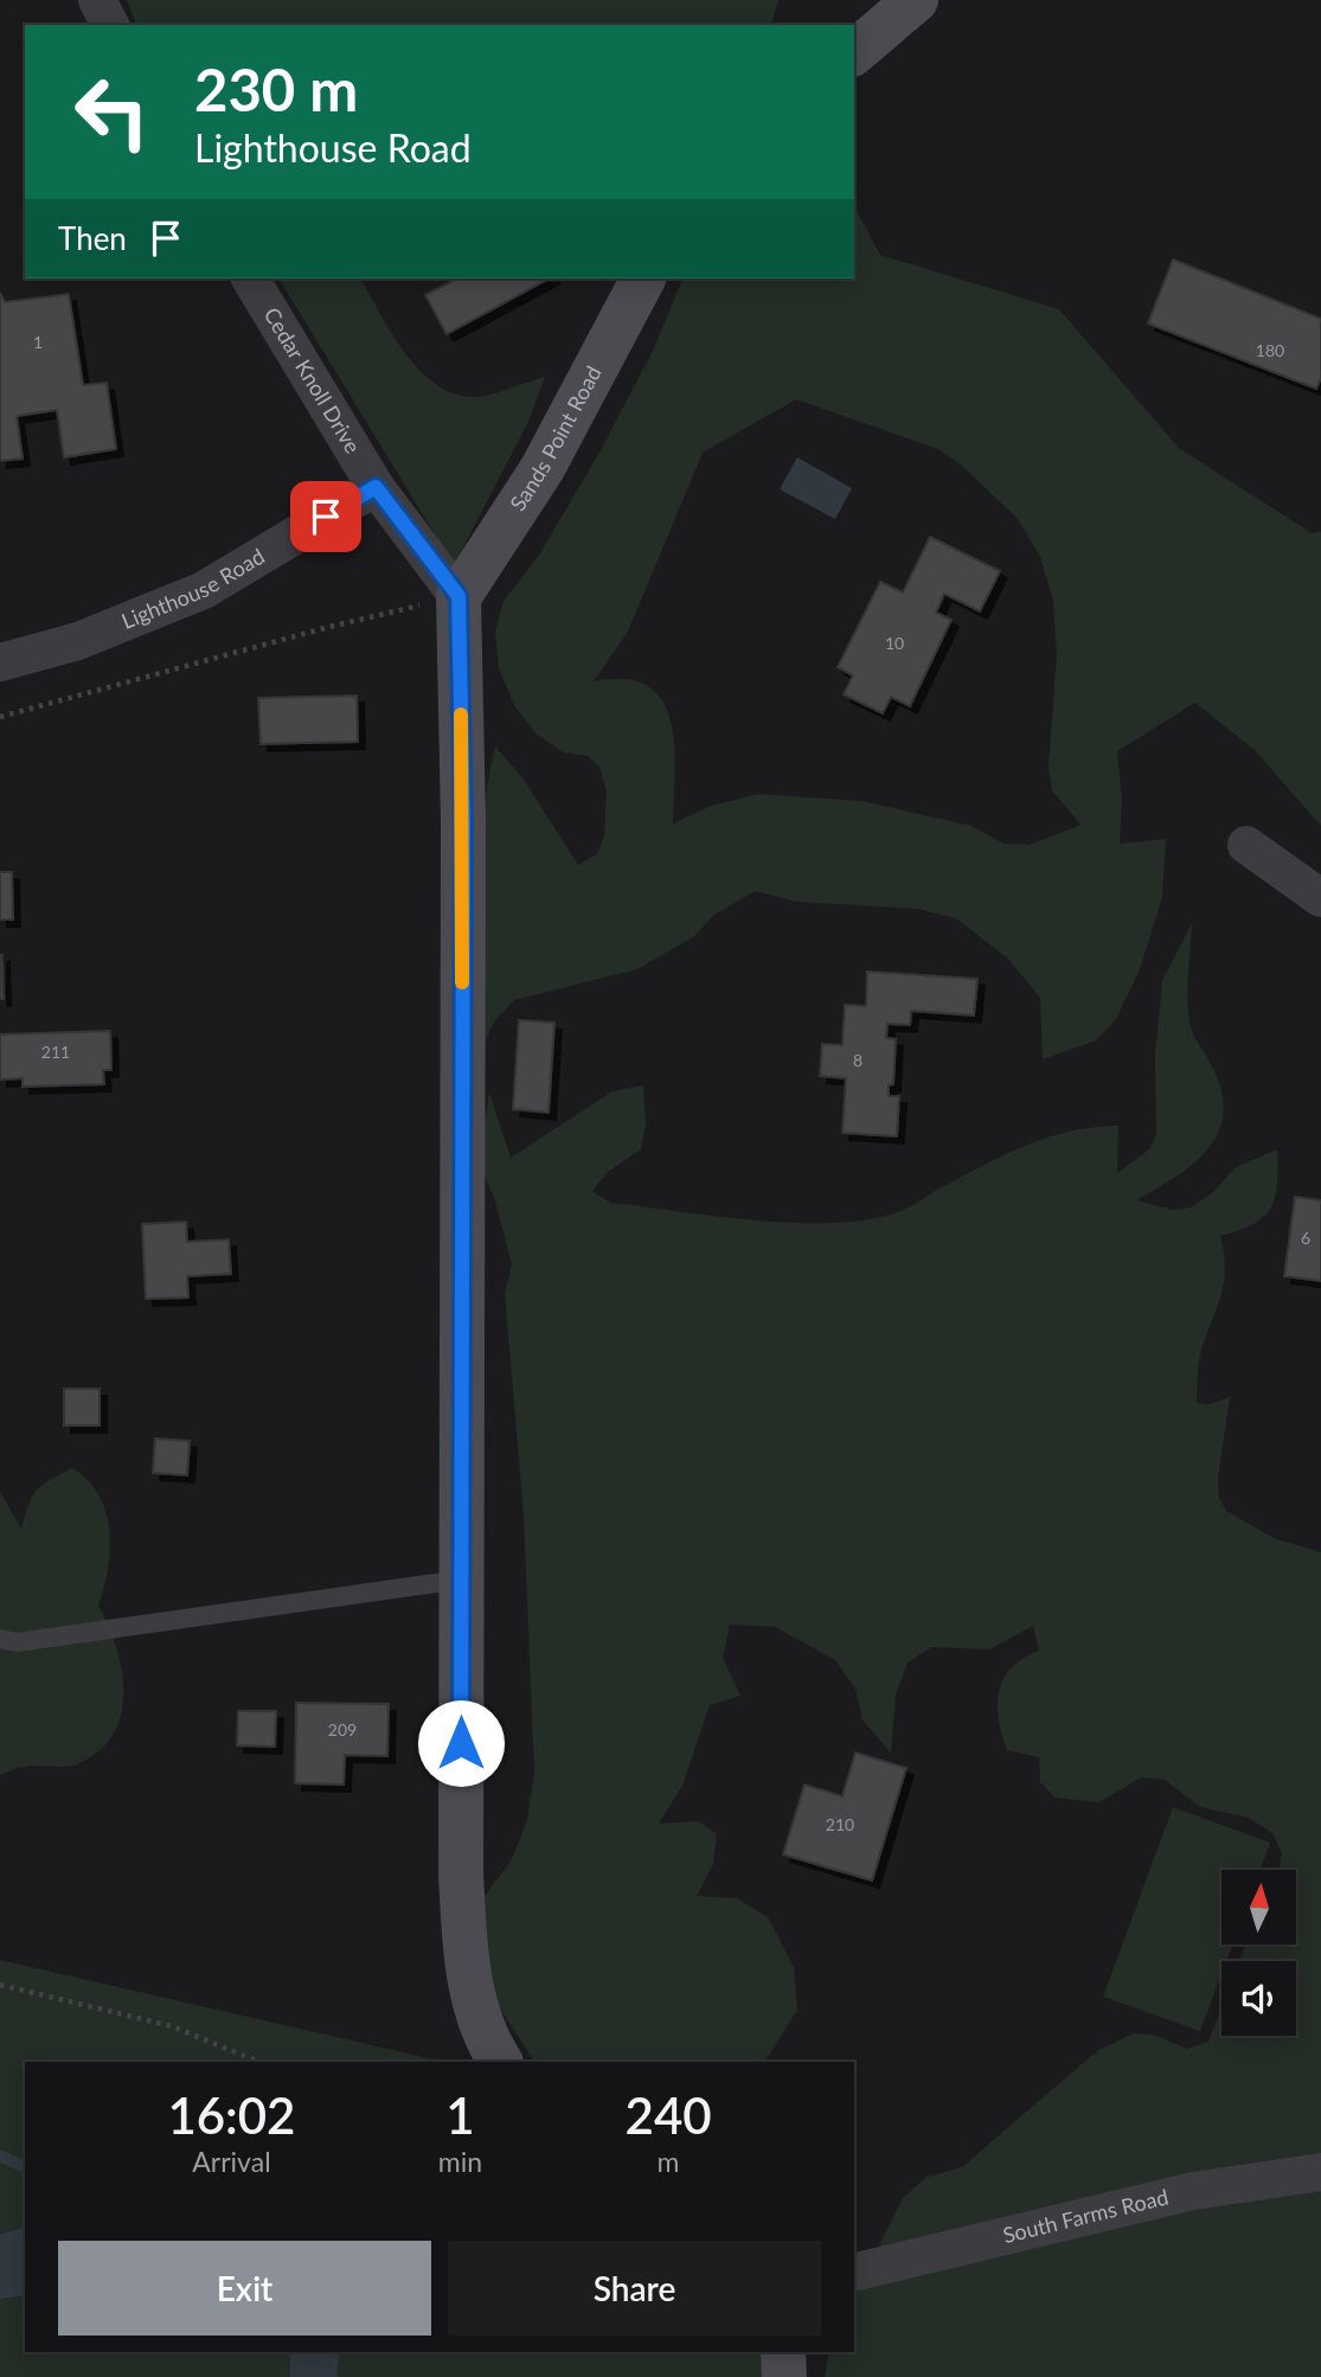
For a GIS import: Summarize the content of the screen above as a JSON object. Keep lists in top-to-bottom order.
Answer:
{
  "streets": {
    "main road": ["Sands Point Road"],
    "street": ["Cedar Knoll Drive", "Lighthouse Road", "South Farms Road"]
  },
  "crossings": [
    ["Cedar Knoll Drive", "Lighthouse Road"]
  ],
  "house_numbers": [
    "1",
    "180",
    "10",
    "211",
    "8",
    "6",
    "209",
    "210"
  ],
  "north": "top",
  "page": {
    "turn": ["230 m", "Lighthouse Road"],
    "then": "Then",
    "eta": [
      "16:02",
      "Arrival",
      "1",
      "min",
      "240",
      "m"
    ],
    "buttons": ["Exit", "Share"]
  }
}
